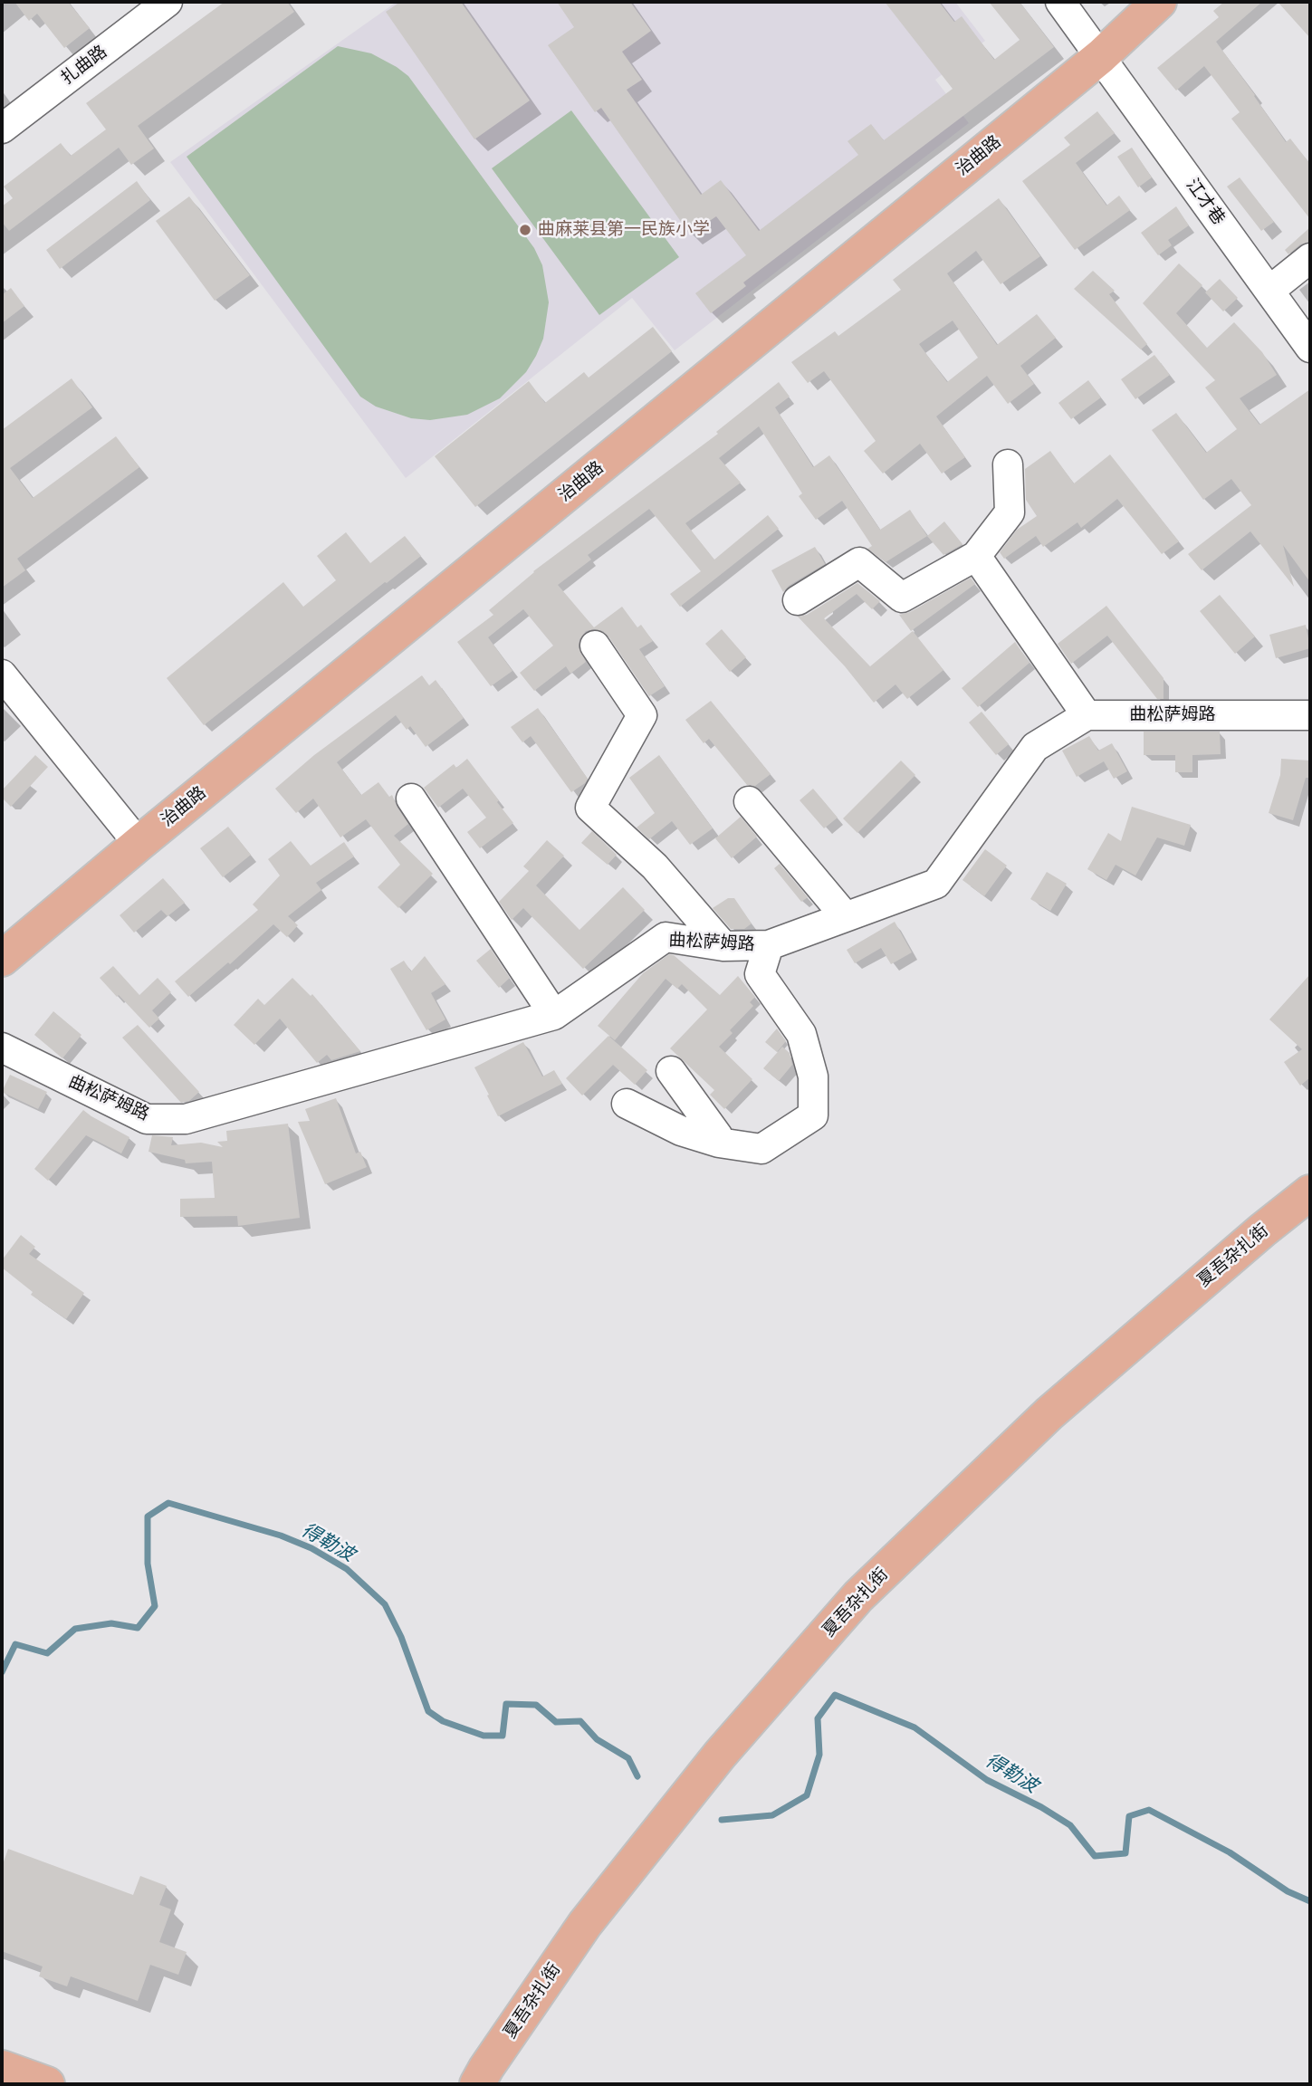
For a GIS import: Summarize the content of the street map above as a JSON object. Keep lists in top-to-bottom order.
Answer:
{
  "streets": {
    "main road": ["治曲路", "夏吾杂扎街"],
    "street": ["扎曲路", "江才巷", "曲松萨姆路"]
  },
  "crossings": [
    ["治曲路", "江才巷"]
  ],
  "water": ["得勒波"],
  "places": ["曲麻莱县第一民族小学"]
}
